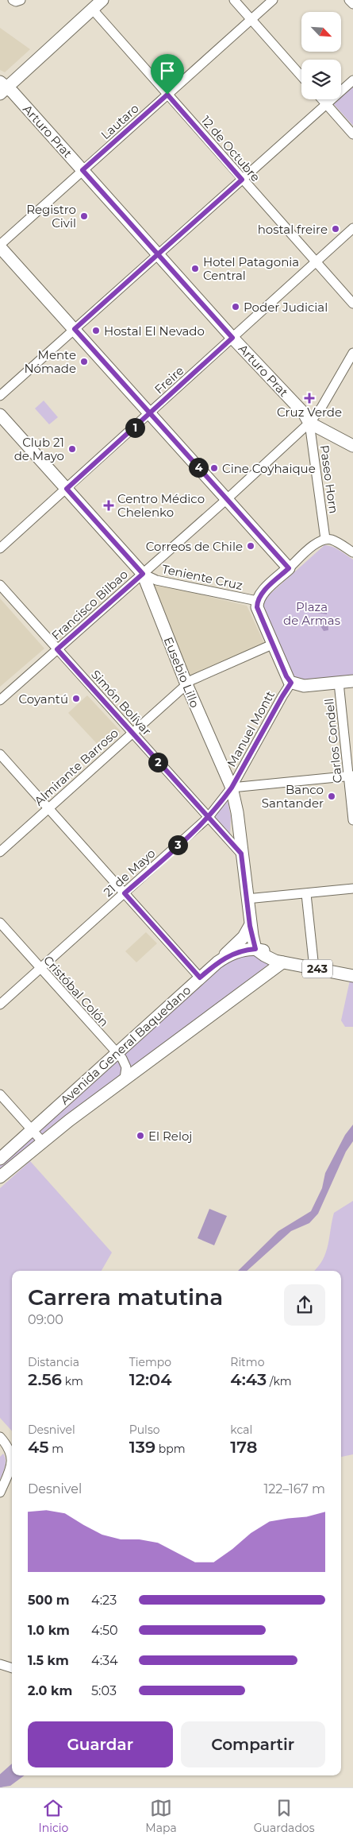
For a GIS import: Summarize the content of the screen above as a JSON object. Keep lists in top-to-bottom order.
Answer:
{
  "streets": {
    "main road": [
      "Arturo Prat",
      "Eusebio Lillo",
      "243",
      "Avenida General Baquedano"
    ],
    "street": [
      "Lautaro",
      "12 de Octubre",
      "Freire",
      "Paseo Horn",
      "Teniente Cruz",
      "Francisco Bilbao",
      "Simón Bolívar",
      "Manuel Montt",
      "Carlos Condell",
      "Almirante Barroso",
      "21 de Mayo",
      "Cristóbal Colón"
    ]
  },
  "crossings": [
    ["Lautaro", "Arturo Prat"],
    ["Lautaro", "12 de Octubre"],
    ["Arturo Prat", "Freire"],
    ["Arturo Prat", "Paseo Horn"],
    ["Arturo Prat", "Francisco Bilbao"],
    ["12 de Octubre", "Freire"],
    ["Freire", "Eusebio Lillo"],
    ["Paseo Horn", "Francisco Bilbao"],
    ["Teniente Cruz", "Francisco Bilbao"],
    ["Teniente Cruz", "Eusebio Lillo"],
    ["Francisco Bilbao", "Eusebio Lillo"],
    ["Francisco Bilbao", "Simón Bolívar"],
    ["Eusebio Lillo", "Simón Bolívar"],
    ["Eusebio Lillo", "Manuel Montt"],
    ["Eusebio Lillo", "Almirante Barroso"],
    ["Eusebio Lillo", "21 de Mayo"],
    ["Eusebio Lillo", "Avenida General Baquedano"],
    ["Simón Bolívar", "Almirante Barroso"],
    ["Simón Bolívar", "21 de Mayo"],
    ["Manuel Montt", "21 de Mayo"],
    ["21 de Mayo", "Cristóbal Colón"],
    ["243", "Avenida General Baquedano"],
    ["Cristóbal Colón", "Avenida General Baquedano"]
  ],
  "parks": ["Plaza de Armas"],
  "places": {
    "other": [
      "Registro Civil",
      "hostal freire",
      "Hotel Patagonia Central",
      "Poder Judicial",
      "Hostal El Nevado",
      "Mente Nómade",
      "Club 21 de Mayo",
      "Cine Coyhaique",
      "Correos de Chile",
      "Coyantú",
      "Banco Santander",
      "El Reloj"
    ],
    "health": ["Cruz Verde", "Centro Médico Chelenko"]
  },
  "north": "bottom right",
  "page": {
    "pins": [
      "1",
      "4",
      "2",
      "3"
    ],
    "heading": ["Carrera matutina", "09:00"],
    "stats": [
      ["Distancia", "2.56 km"],
      ["Tiempo", "12:04"],
      ["Ritmo", "4:43 /km"],
      ["Desnivel", "45 m"],
      ["Pulso", "139 bpm"],
      ["kcal", "178"]
    ],
    "chart": ["Desnivel", "122–167 m"],
    "list": [
      {
        "name": "500 m",
        "note": "4:23"
      },
      {
        "name": "1.0 km",
        "note": "4:50"
      },
      {
        "name": "1.5 km",
        "note": "4:34"
      },
      {
        "name": "2.0 km",
        "note": "5:03"
      }
    ],
    "buttons": ["Guardar", "Compartir"],
    "tabs": ["Inicio", "Mapa", "Guardados"]
  }
}
